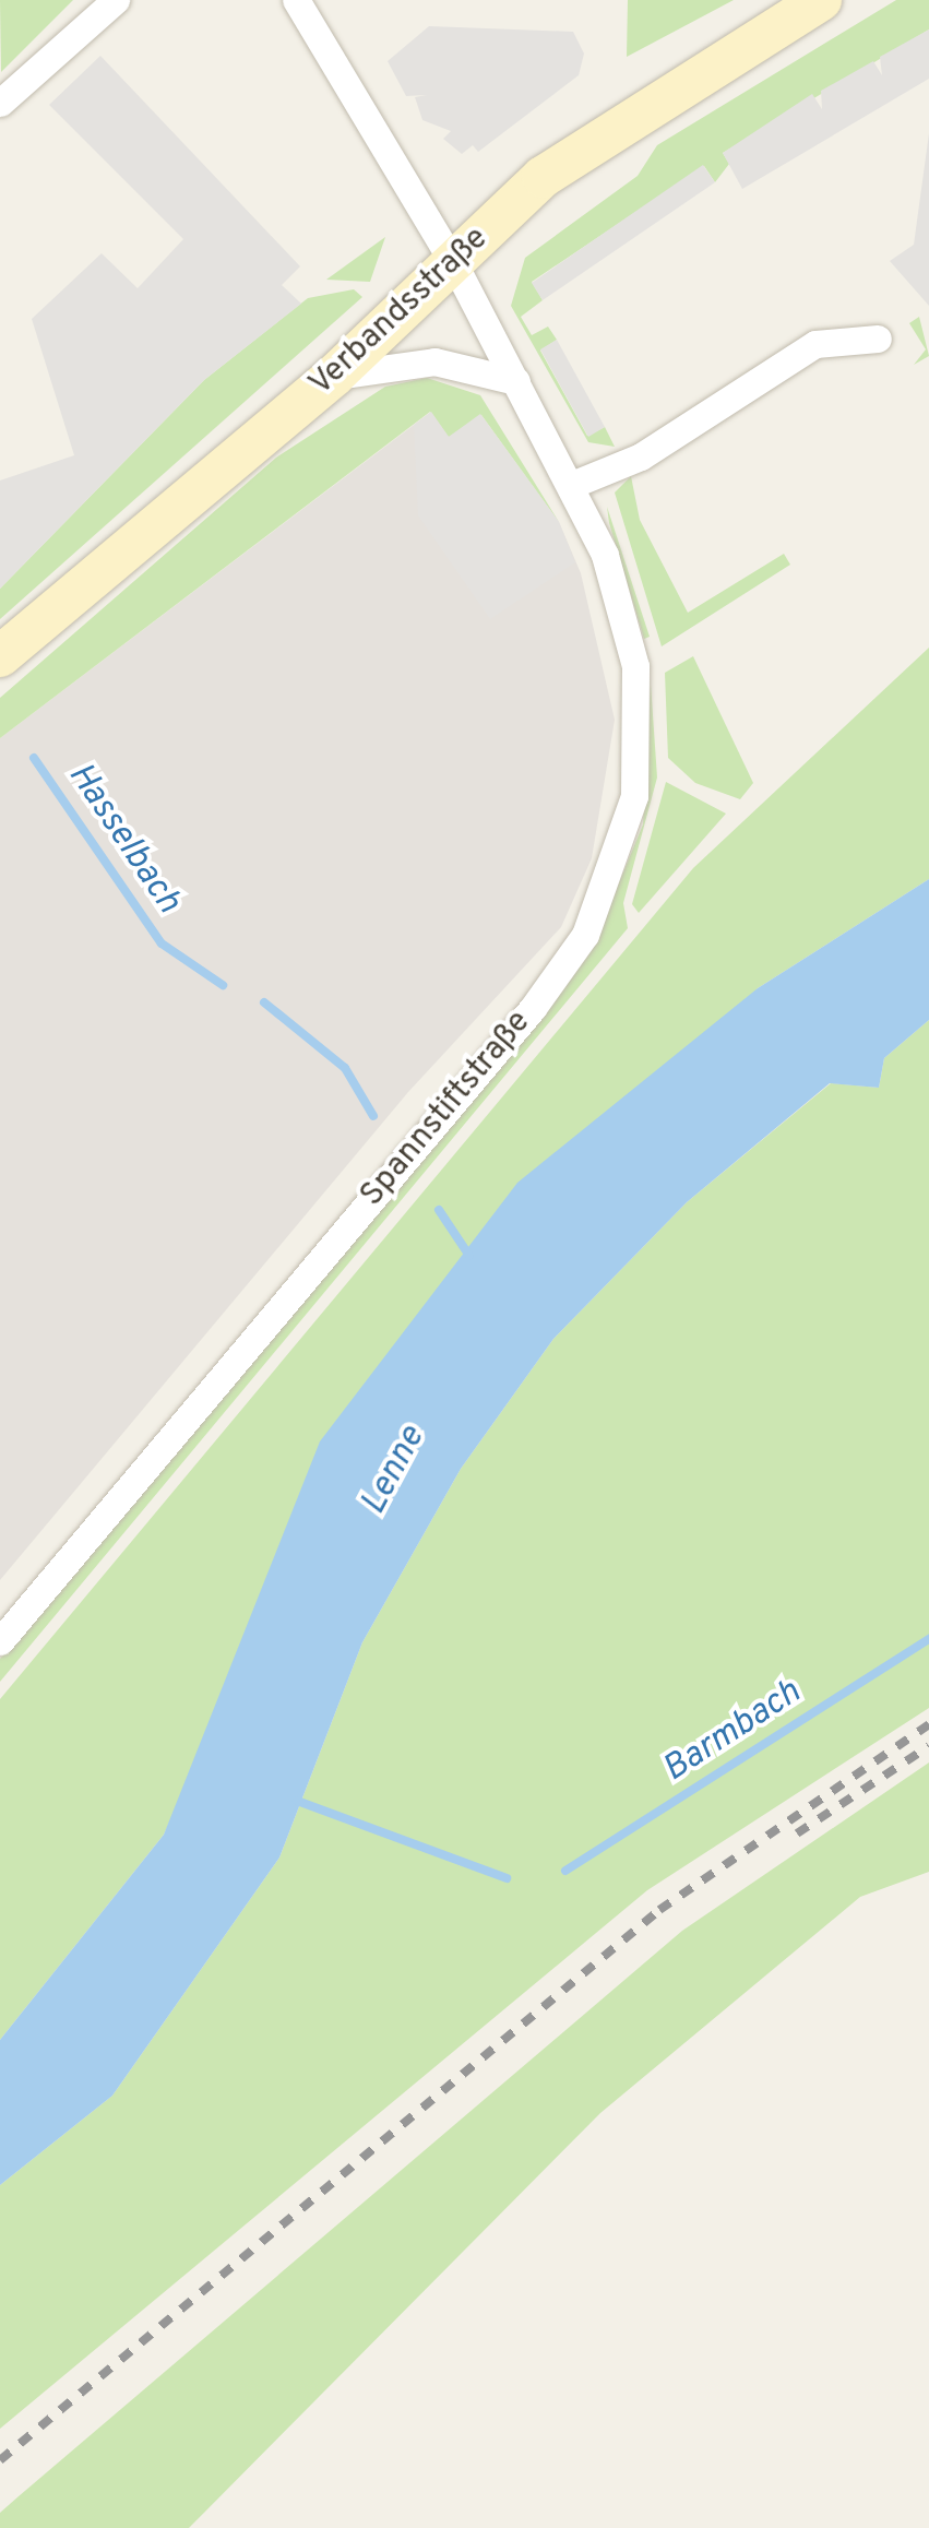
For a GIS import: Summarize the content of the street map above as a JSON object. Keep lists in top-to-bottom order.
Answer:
{
  "streets": {
    "main road": ["Verbandsstraße"],
    "street": ["Spannstiftstraße"]
  },
  "crossings": [
    ["Verbandsstraße", "Spannstiftstraße"]
  ],
  "water": ["Hasselbach", "Lenne", "Barmbach"]
}
